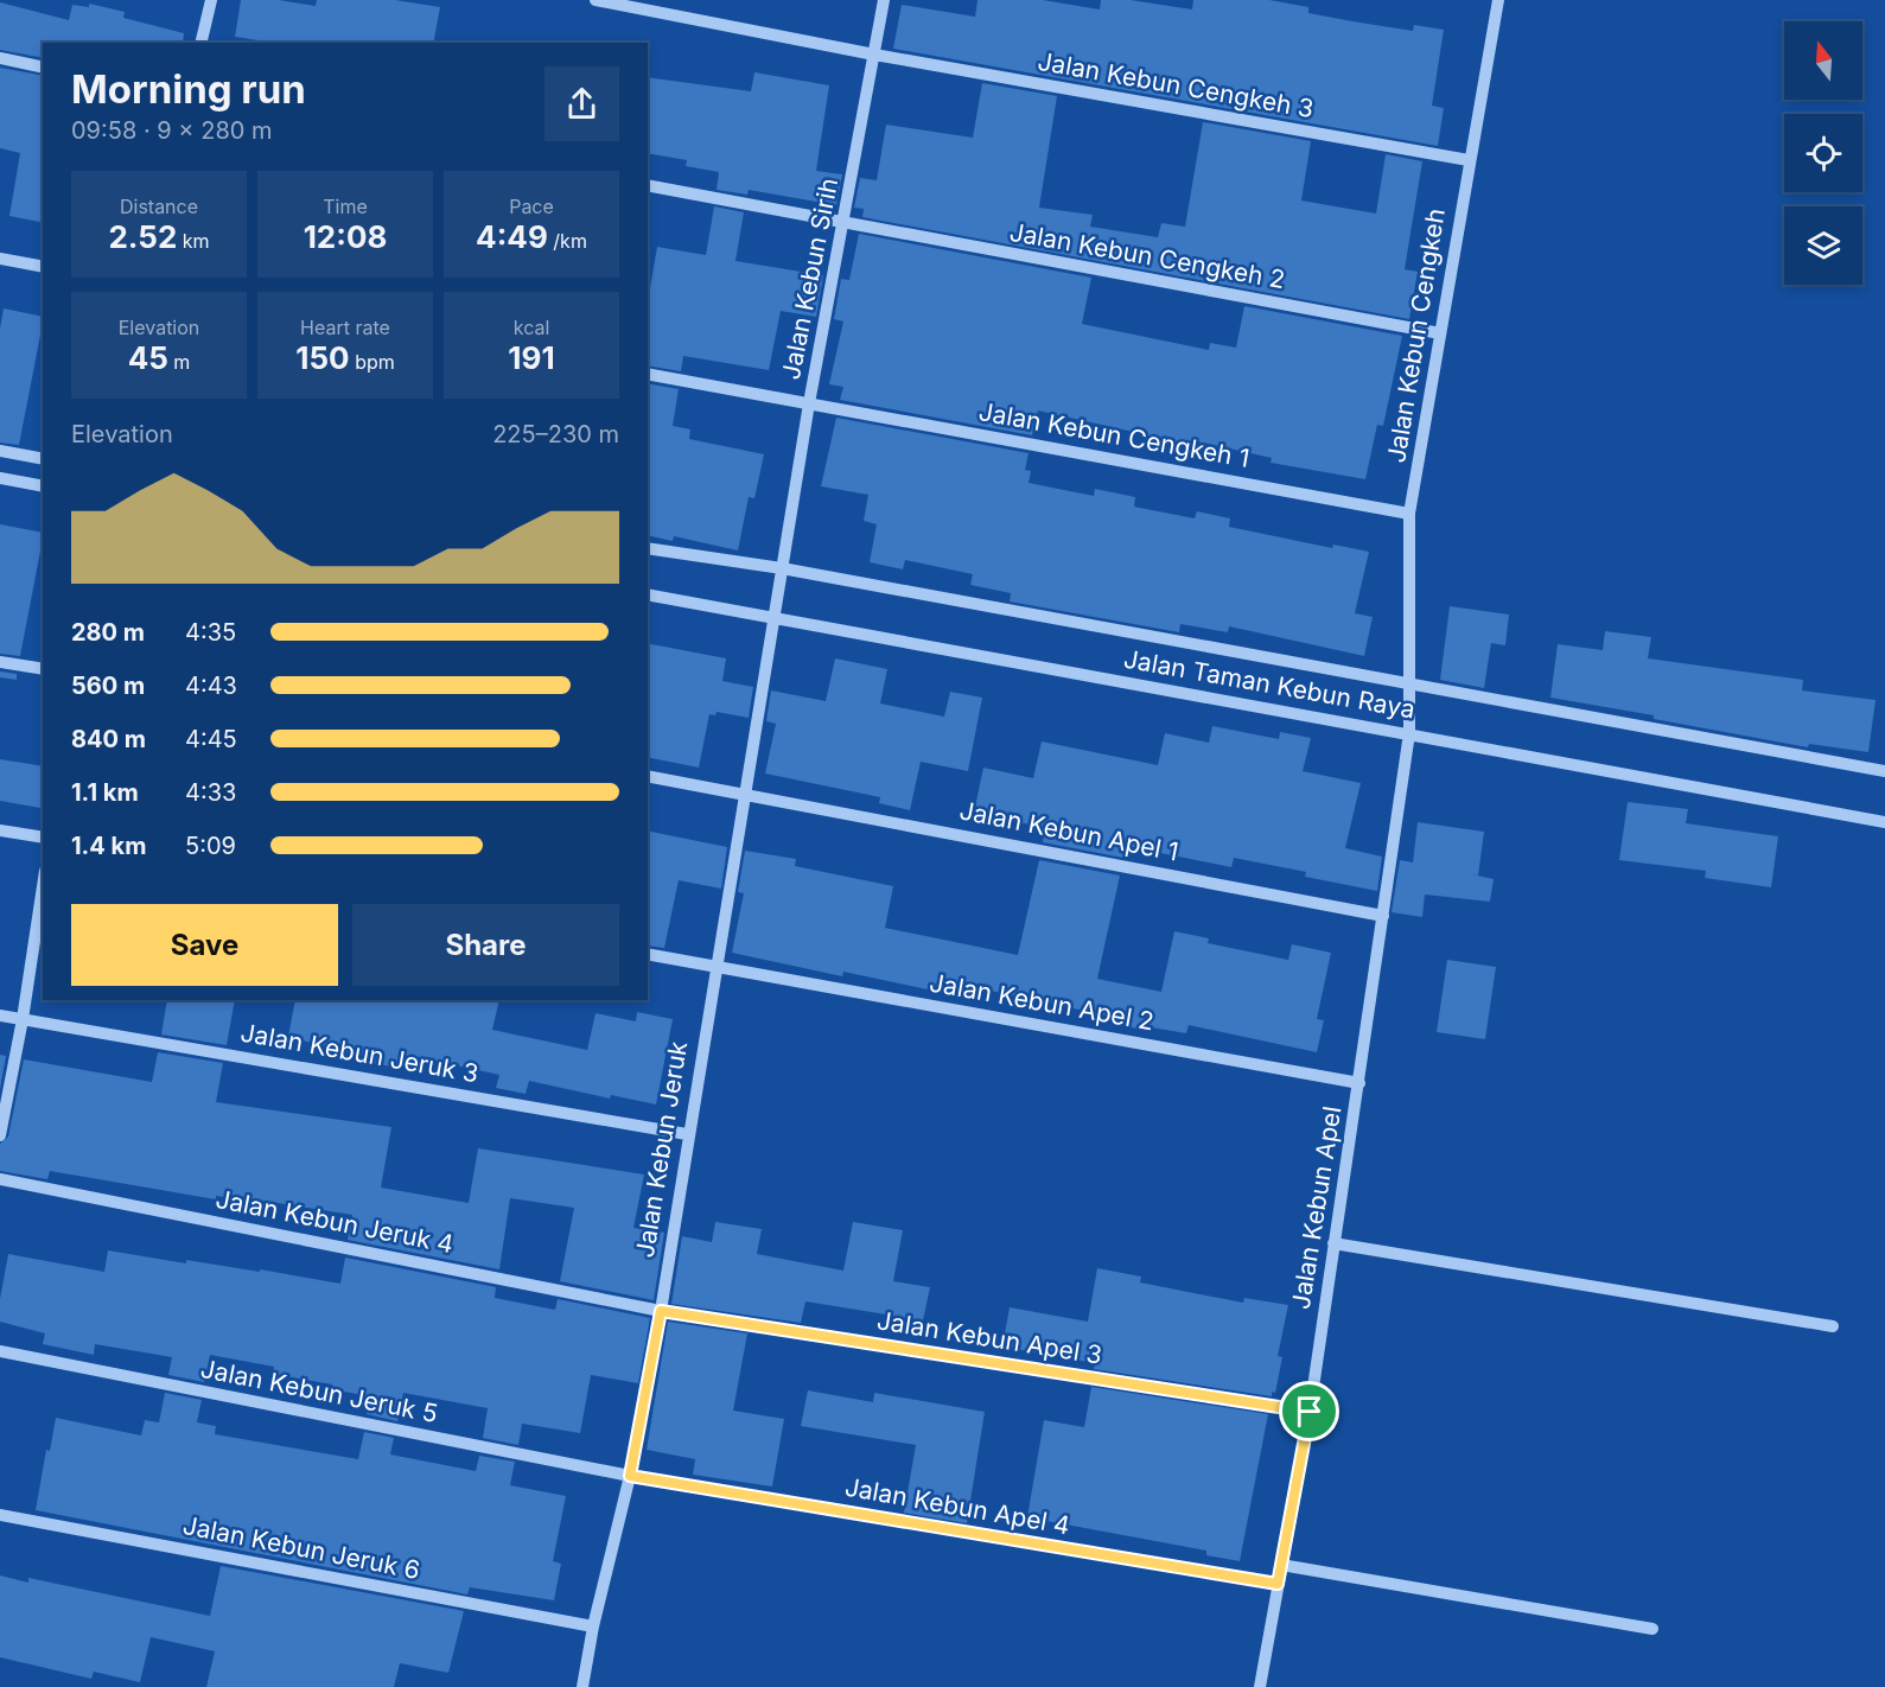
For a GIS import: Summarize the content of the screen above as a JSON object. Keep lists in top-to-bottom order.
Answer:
{
  "streets": {
    "street": [
      "Jalan Kebun Cengkeh 3",
      "Jalan Kebun Cengkeh 2",
      "Jalan Kebun Sirih",
      "Jalan Kebun Cengkeh",
      "Jalan Kebun Cengkeh 1",
      "Jalan Taman Kebun Raya",
      "Jalan Kebun Apel 1",
      "Jalan Kebun Apel 2",
      "Jalan Kebun Jeruk 3",
      "Jalan Kebun Jeruk",
      "Jalan Kebun Apel",
      "Jalan Kebun Jeruk 4",
      "Jalan Kebun Apel 3",
      "Jalan Kebun Jeruk 5",
      "Jalan Kebun Apel 4",
      "Jalan Kebun Jeruk 6"
    ]
  },
  "crossings": [
    ["Jalan Kebun Cengkeh 3", "Jalan Kebun Sirih"],
    ["Jalan Kebun Cengkeh 3", "Jalan Kebun Cengkeh"],
    ["Jalan Kebun Cengkeh 2", "Jalan Kebun Sirih"],
    ["Jalan Kebun Cengkeh 2", "Jalan Kebun Cengkeh"],
    ["Jalan Kebun Sirih", "Jalan Kebun Cengkeh 1"],
    ["Jalan Kebun Sirih", "Jalan Taman Kebun Raya"],
    ["Jalan Kebun Sirih", "Jalan Kebun Jeruk"],
    ["Jalan Kebun Cengkeh", "Jalan Kebun Cengkeh 1"],
    ["Jalan Kebun Cengkeh", "Jalan Taman Kebun Raya"],
    ["Jalan Kebun Cengkeh", "Jalan Kebun Apel"],
    ["Jalan Taman Kebun Raya", "Jalan Kebun Jeruk"],
    ["Jalan Taman Kebun Raya", "Jalan Kebun Apel"],
    ["Jalan Kebun Apel 1", "Jalan Kebun Jeruk"],
    ["Jalan Kebun Apel 1", "Jalan Kebun Apel"],
    ["Jalan Kebun Apel 2", "Jalan Kebun Jeruk"],
    ["Jalan Kebun Apel 2", "Jalan Kebun Apel"],
    ["Jalan Kebun Jeruk 3", "Jalan Kebun Jeruk"],
    ["Jalan Kebun Jeruk", "Jalan Kebun Jeruk 4"],
    ["Jalan Kebun Jeruk", "Jalan Kebun Apel 3"],
    ["Jalan Kebun Jeruk", "Jalan Kebun Jeruk 5"],
    ["Jalan Kebun Jeruk", "Jalan Kebun Apel 4"],
    ["Jalan Kebun Jeruk", "Jalan Kebun Jeruk 6"],
    ["Jalan Kebun Apel", "Jalan Kebun Apel 3"],
    ["Jalan Kebun Apel", "Jalan Kebun Apel 4"],
    ["Jalan Kebun Jeruk 4", "Jalan Kebun Apel 3"],
    ["Jalan Kebun Jeruk 5", "Jalan Kebun Apel 4"]
  ],
  "north": "top",
  "page": {
    "heading": ["Morning run", "09:58 · 9 × 280 m"],
    "stats": [
      ["Distance", "2.52 km"],
      ["Time", "12:08"],
      ["Pace", "4:49 /km"],
      ["Elevation", "45 m"],
      ["Heart rate", "150 bpm"],
      ["kcal", "191"]
    ],
    "chart": ["Elevation", "225–230 m"],
    "list": [
      {
        "name": "280 m",
        "note": "4:35"
      },
      {
        "name": "560 m",
        "note": "4:43"
      },
      {
        "name": "840 m",
        "note": "4:45"
      },
      {
        "name": "1.1 km",
        "note": "4:33"
      },
      {
        "name": "1.4 km",
        "note": "5:09"
      }
    ],
    "buttons": ["Save", "Share"]
  }
}
